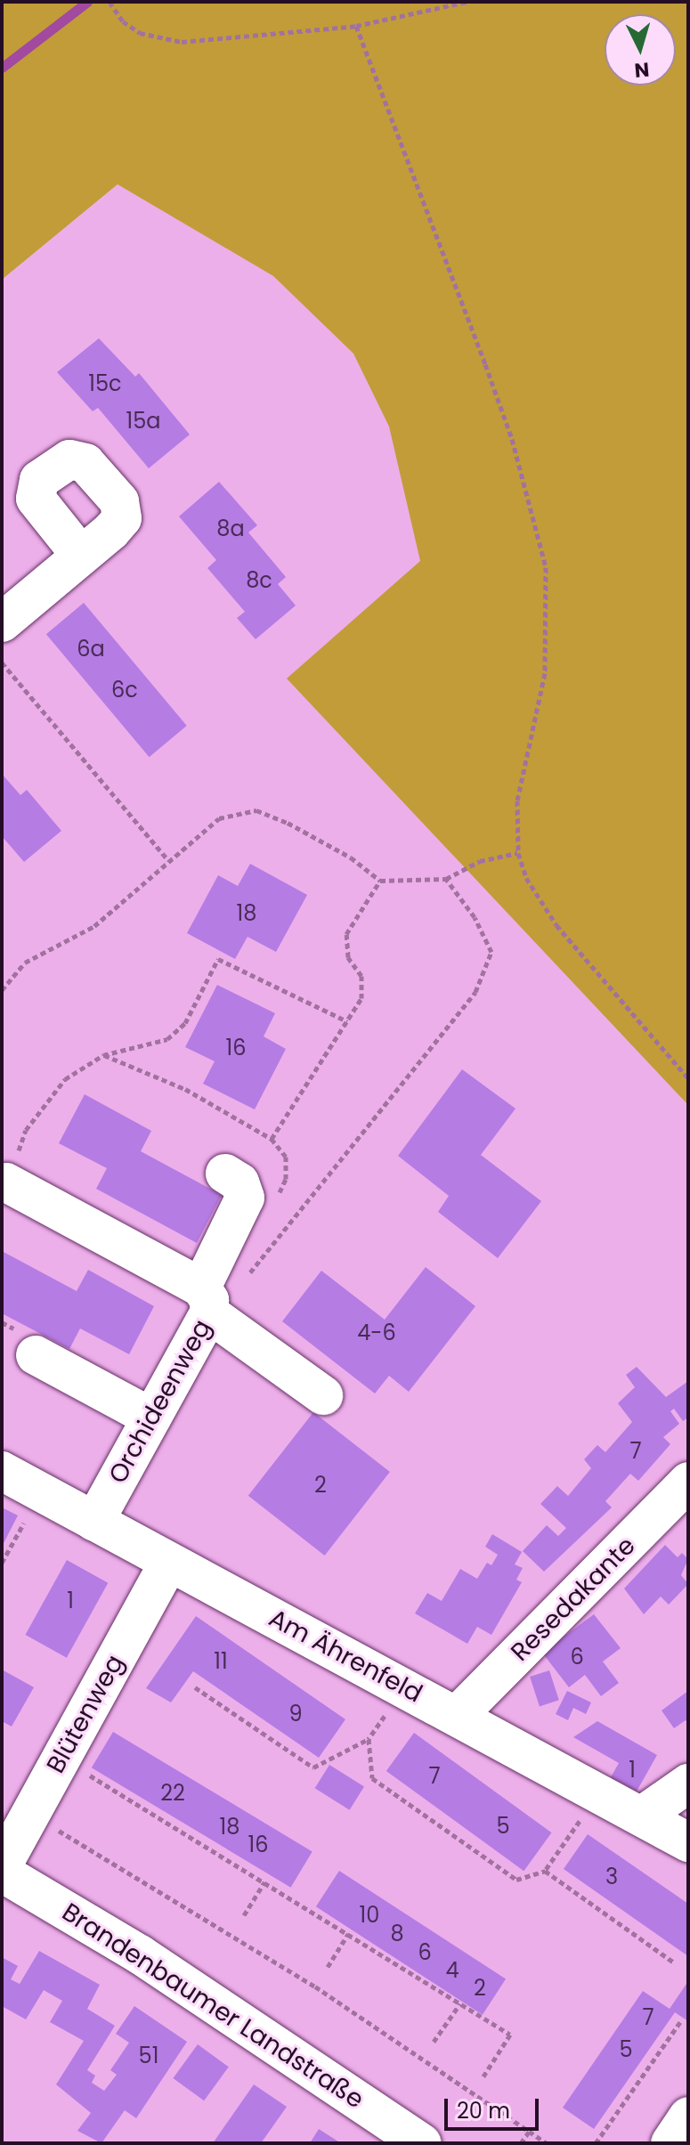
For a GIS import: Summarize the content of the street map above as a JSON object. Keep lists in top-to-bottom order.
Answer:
{
  "streets": {
    "street": [
      "Orchideenweg",
      "Resedakante",
      "Am Ährenfeld",
      "Blütenweg",
      "Brandenbaumer Landstraße"
    ]
  },
  "crossings": [
    ["Orchideenweg", "Am Ährenfeld"],
    ["Resedakante", "Am Ährenfeld"],
    ["Am Ährenfeld", "Blütenweg"]
  ],
  "house_numbers": [
    "15c",
    "15a",
    "8a",
    "8c",
    "6a",
    "6c",
    "18",
    "16",
    "4-6",
    "7",
    "2",
    "1",
    "6",
    "11",
    "9",
    "1",
    "7",
    "22",
    "5",
    "18",
    "16",
    "3",
    "10",
    "8",
    "6",
    "4",
    "2",
    "7",
    "5",
    "51"
  ],
  "scale_bar": "20 m",
  "north": "bottom"
}
